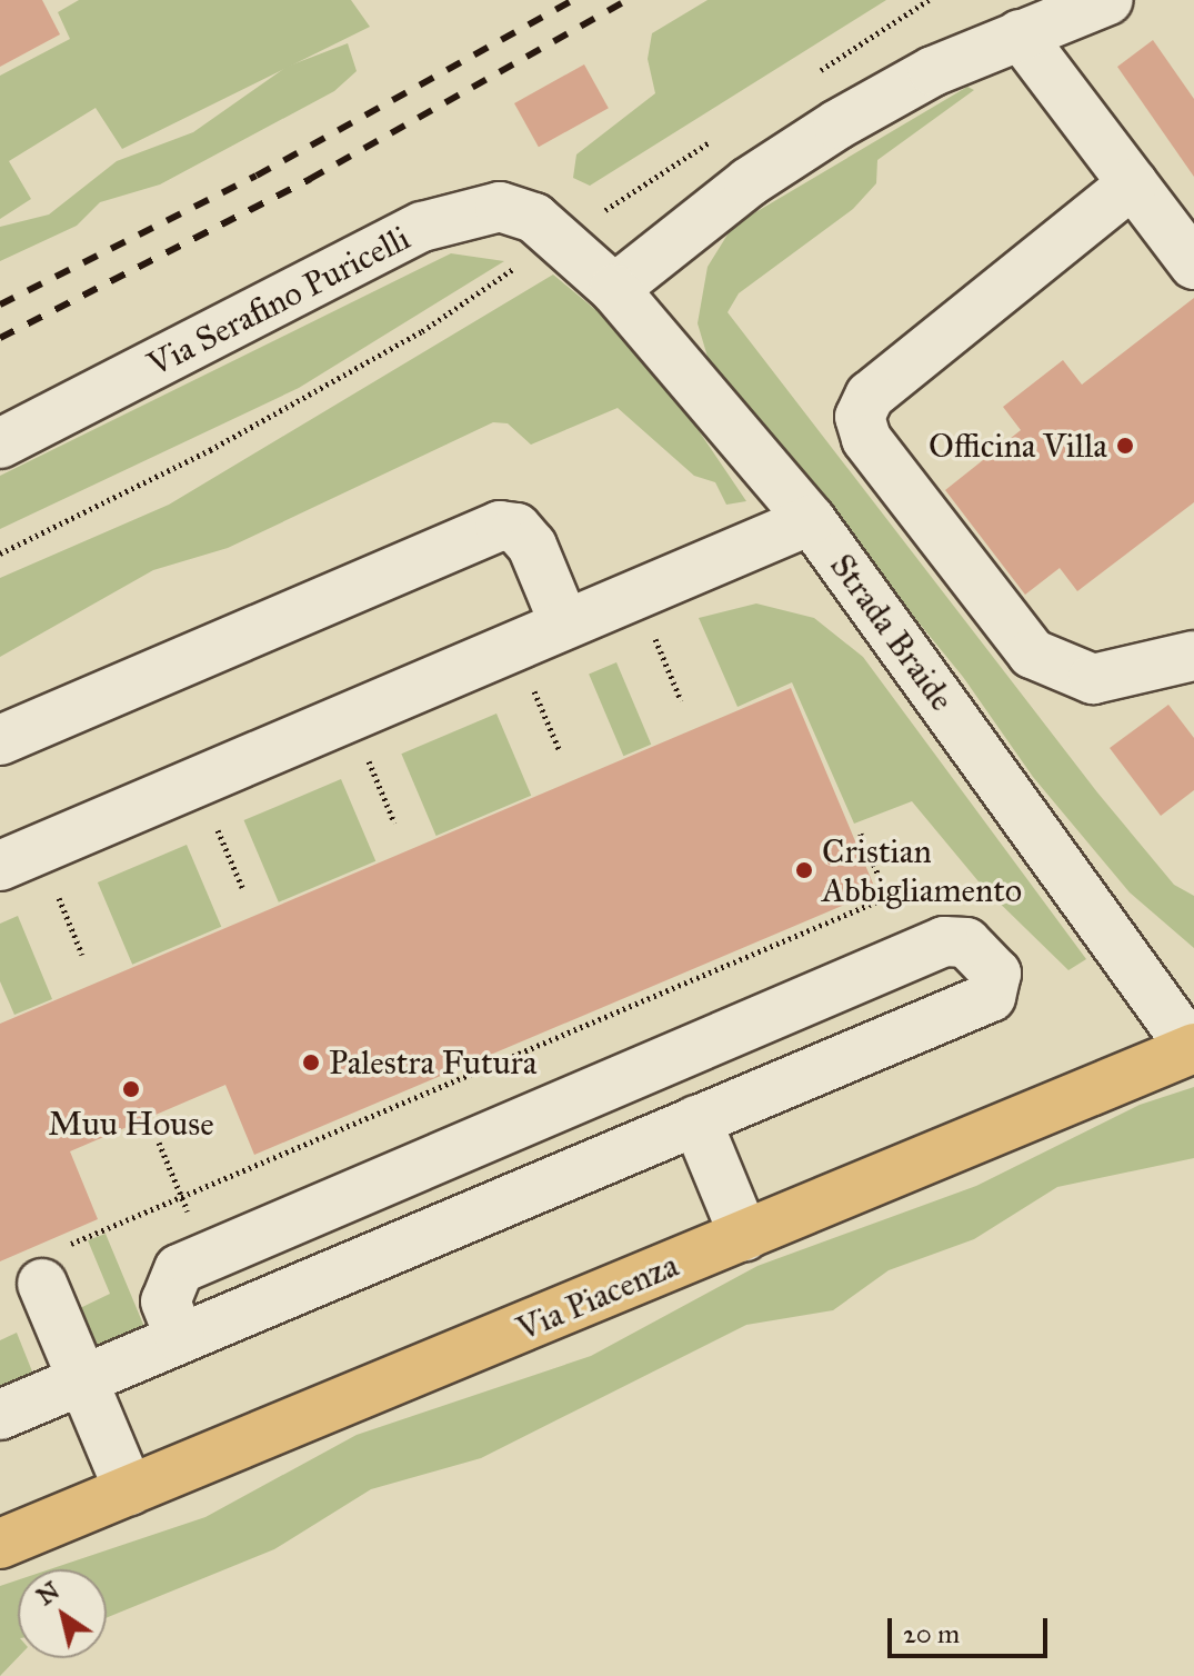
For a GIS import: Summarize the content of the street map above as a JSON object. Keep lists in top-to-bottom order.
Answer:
{
  "streets": {
    "main road": ["Via Piacenza"],
    "street": ["Via Serafino Puricelli", "Strada Braide"]
  },
  "crossings": [
    ["Via Serafino Puricelli", "Strada Braide"],
    ["Strada Braide", "Via Piacenza"]
  ],
  "places": [
    "Officina Villa",
    "Cristian Abbigliamento",
    "Palestra Futura",
    "Muu House"
  ],
  "scale_bar": "20 m",
  "north": "top left"
}
